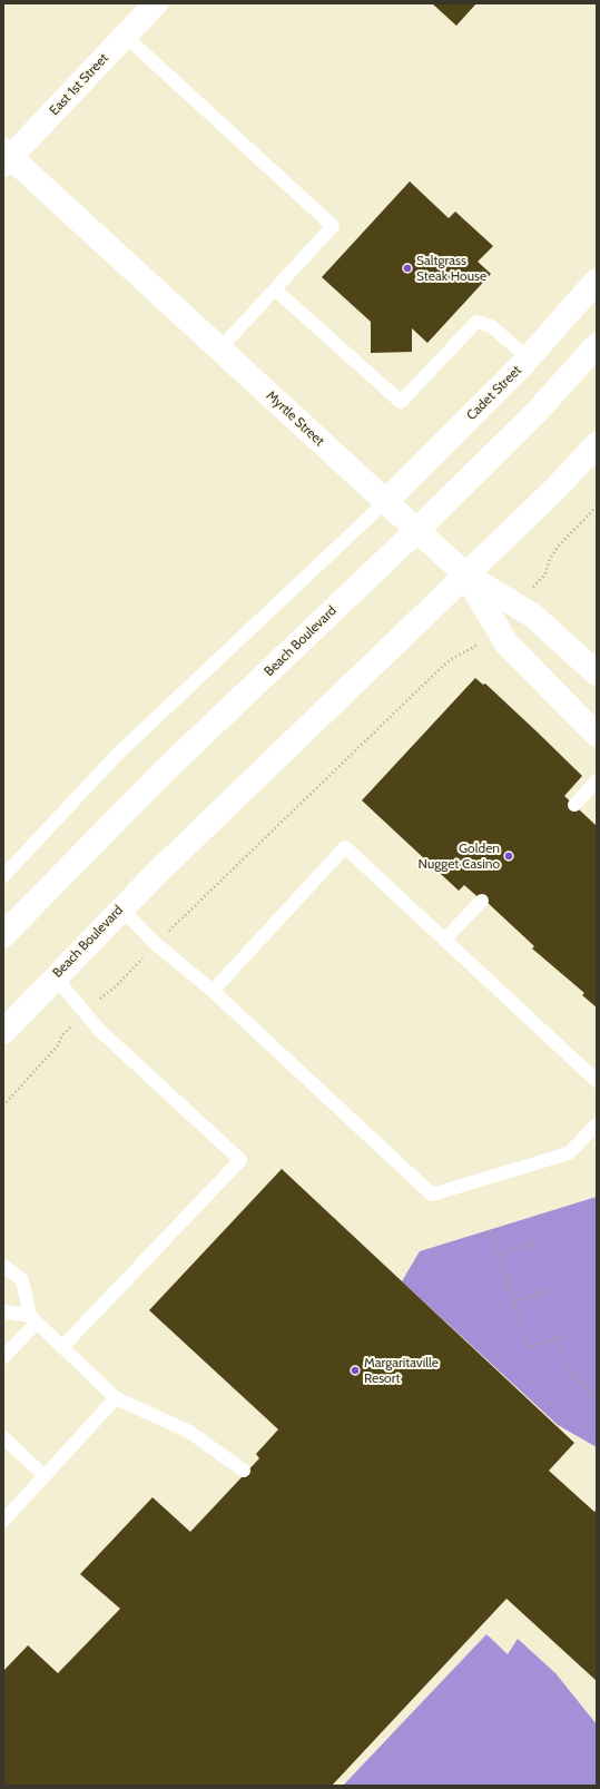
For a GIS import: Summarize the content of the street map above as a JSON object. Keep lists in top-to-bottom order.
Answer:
{
  "streets": {
    "main road": [
      "East 1st Street",
      "Cadet Street",
      "Myrtle Street",
      "Beach Boulevard"
    ]
  },
  "crossings": [
    ["East 1st Street", "Myrtle Street"],
    ["Cadet Street", "Myrtle Street"],
    ["Myrtle Street", "Beach Boulevard"]
  ],
  "places": ["Saltgrass Steak House", "Golden Nugget Casino", "Margaritaville Resort"]
}
